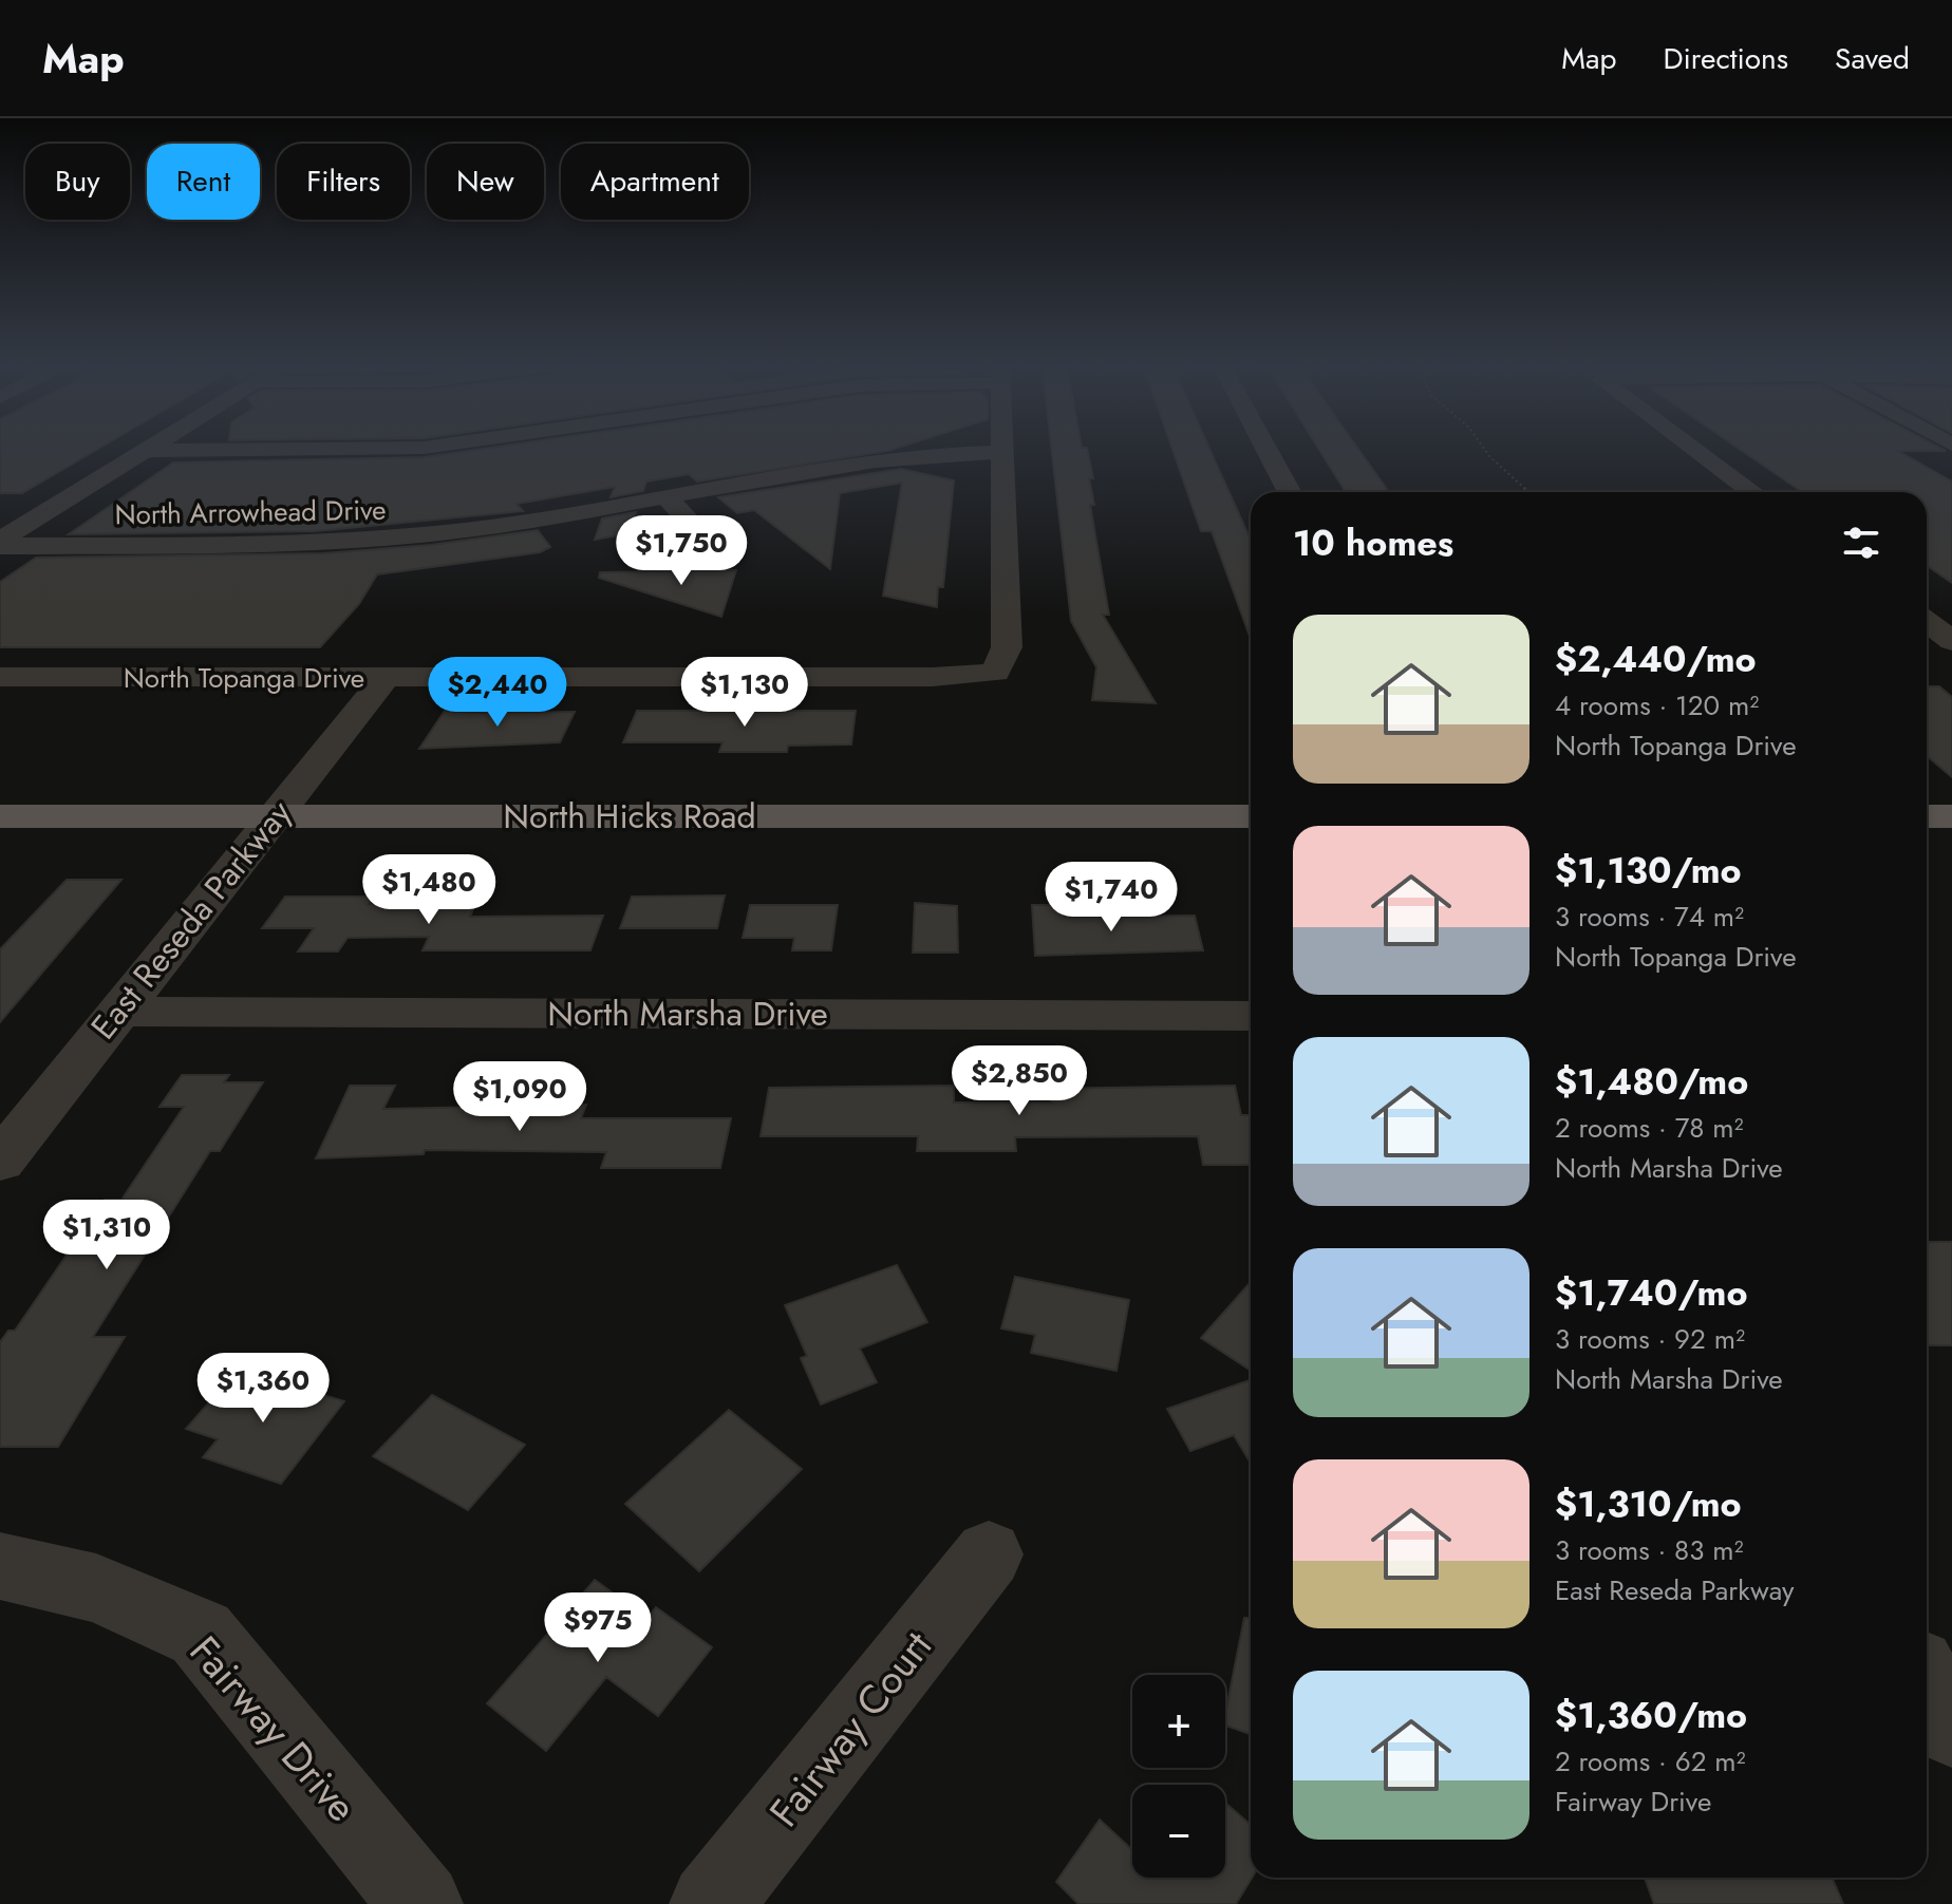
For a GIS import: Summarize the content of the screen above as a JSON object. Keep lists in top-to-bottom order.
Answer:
{
  "streets": {
    "main road": ["North Hicks Road"],
    "street": [
      "North Arrowhead Drive",
      "North Topanga Drive",
      "East Reseda Parkway",
      "North Marsha Drive",
      "Fairway Drive",
      "Fairway Court"
    ]
  },
  "crossings": [
    ["North Arrowhead Drive", "North Topanga Drive"],
    ["North Topanga Drive", "East Reseda Parkway"],
    ["North Hicks Road", "East Reseda Parkway"],
    ["East Reseda Parkway", "North Marsha Drive"]
  ],
  "page": {
    "header": "Map",
    "nav": ["Map", "Directions", "Saved"],
    "chip": [
      "Buy",
      "Rent",
      "Filters",
      "New",
      "Apartment"
    ],
    "heading": "10 homes",
    "price": [
      "$1,750",
      "$2,440",
      "$1,130",
      "$1,480",
      "$1,740",
      "$2,850",
      "$1,090",
      "$1,310",
      "$1,360",
      "$975"
    ],
    "list": [
      {
        "name": "$2,440/mo",
        "note": "4 rooms · 120 m² · North Topanga Drive"
      },
      {
        "name": "$1,130/mo",
        "note": "3 rooms · 74 m² · North Topanga Drive"
      },
      {
        "name": "$1,480/mo",
        "note": "2 rooms · 78 m² · North Marsha Drive"
      },
      {
        "name": "$1,740/mo",
        "note": "3 rooms · 92 m² · North Marsha Drive"
      },
      {
        "name": "$1,310/mo",
        "note": "3 rooms · 83 m² · East Reseda Parkway"
      },
      {
        "name": "$1,360/mo",
        "note": "2 rooms · 62 m² · Fairway Drive"
      }
    ],
    "map_buttons": ["+", "−"]
  }
}
